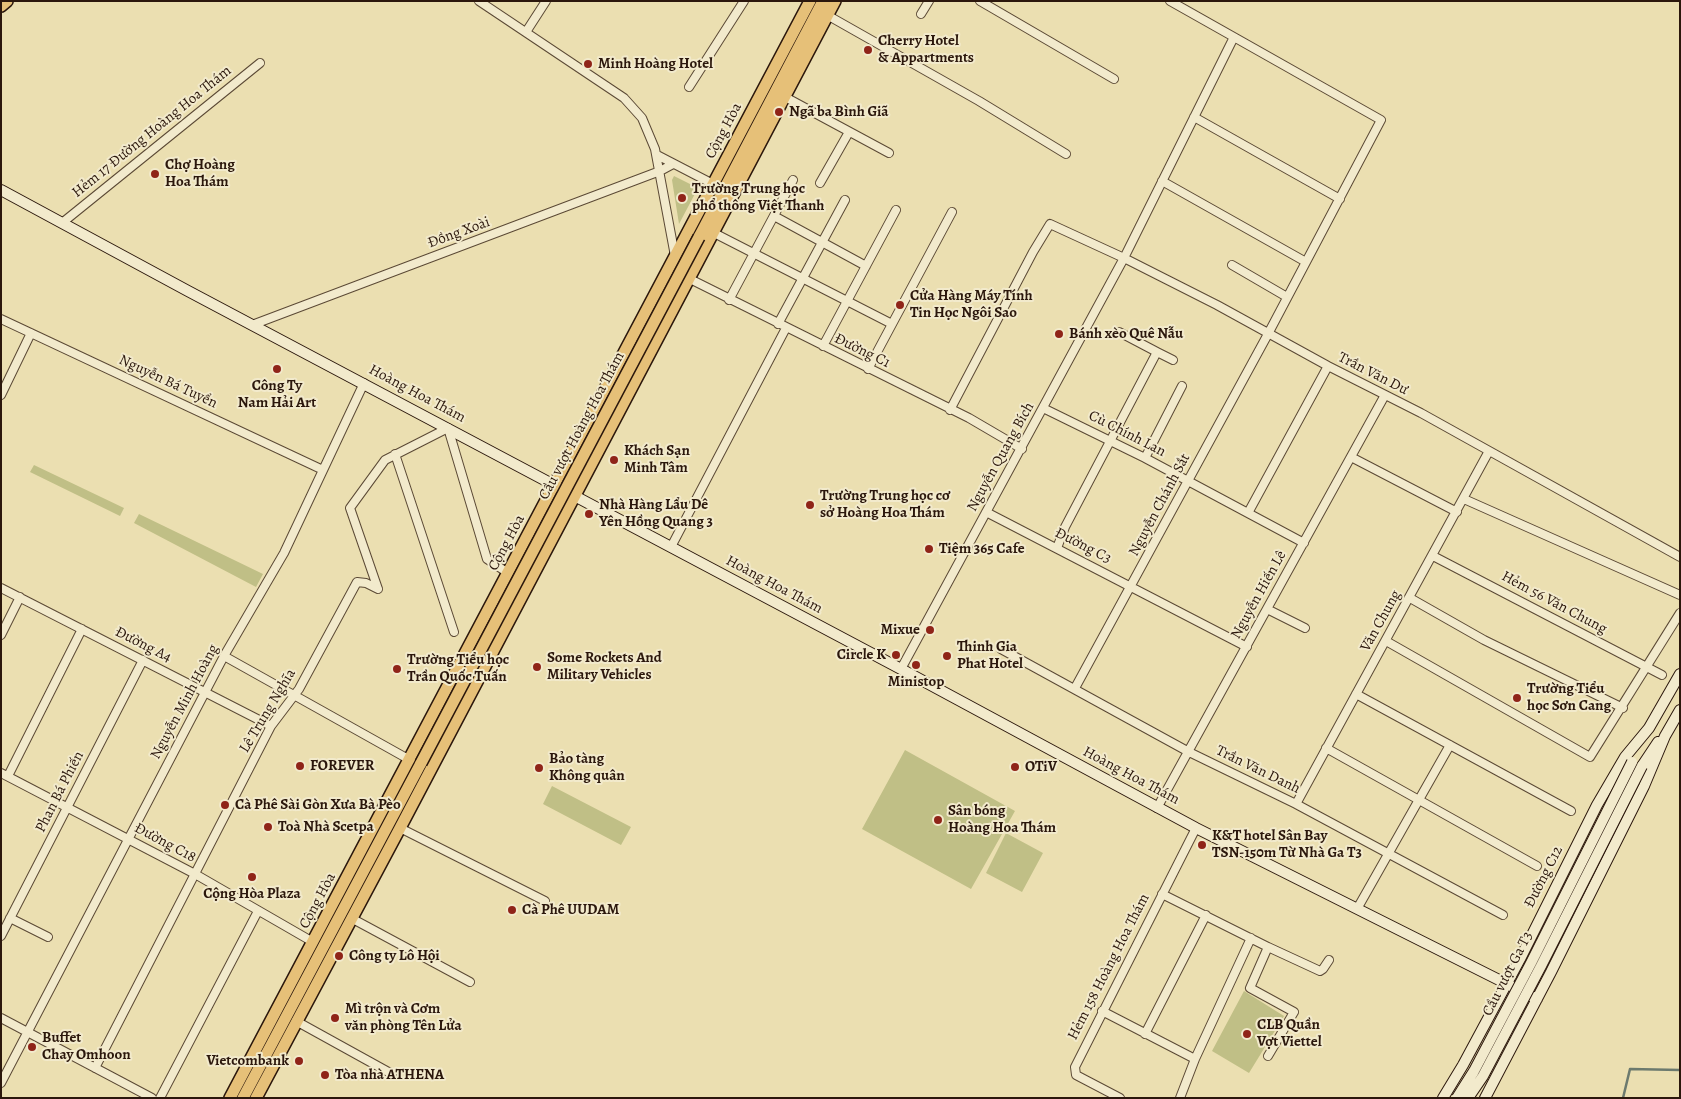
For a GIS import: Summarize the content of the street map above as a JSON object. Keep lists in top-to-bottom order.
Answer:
{
  "streets": {
    "main road": [
      "Cộng Hòa",
      "Hoàng Hoa Thám",
      "Cầu vượt Hoàng Hoa Thám",
      "Đường C12",
      "Cầu vượt Ga T3"
    ],
    "street": [
      "Hẻm 17 Đường Hoàng Hoa Thám",
      "Đồng Xoài",
      "Đường C1",
      "Trần Văn Dư",
      "Nguyễn Bá Tuyển",
      "Cù Chính Lan",
      "Nguyễn Quang Bích",
      "Nguyễn Chánh Sắt",
      "Đường C3",
      "Nguyễn Hiến Lê",
      "Hẻm 56 Văn Chung",
      "Văn Chung",
      "Đường A4",
      "Nguyễn Minh Hoàng",
      "Lê Trung Nghĩa",
      "Trần Văn Danh",
      "Phan Bá Phiến",
      "Đường C18",
      "Hẻm 158 Hoàng Hoa Thám"
    ]
  },
  "crossings": [
    ["Cộng Hòa", "Hoàng Hoa Thám"],
    ["Cộng Hòa", "Cầu vượt Hoàng Hoa Thám"],
    ["Cộng Hòa", "Đường C18"],
    ["Hẻm 17 Đường Hoàng Hoa Thám", "Hoàng Hoa Thám"],
    ["Đồng Xoài", "Hoàng Hoa Thám"],
    ["Đường C1", "Trần Văn Dư"],
    ["Đường C1", "Nguyễn Quang Bích"],
    ["Trần Văn Dư", "Nguyễn Quang Bích"],
    ["Trần Văn Dư", "Nguyễn Chánh Sắt"],
    ["Trần Văn Dư", "Nguyễn Hiến Lê"],
    ["Trần Văn Dư", "Văn Chung"],
    ["Nguyễn Bá Tuyển", "Nguyễn Minh Hoàng"],
    ["Hoàng Hoa Thám", "Nguyễn Quang Bích"],
    ["Hoàng Hoa Thám", "Nguyễn Hiến Lê"],
    ["Hoàng Hoa Thám", "Nguyễn Minh Hoàng"],
    ["Hoàng Hoa Thám", "Lê Trung Nghĩa"],
    ["Hoàng Hoa Thám", "Đường C12"],
    ["Hoàng Hoa Thám", "Hẻm 158 Hoàng Hoa Thám"],
    ["Cù Chính Lan", "Nguyễn Quang Bích"],
    ["Cù Chính Lan", "Nguyễn Chánh Sắt"],
    ["Cù Chính Lan", "Nguyễn Hiến Lê"],
    ["Nguyễn Quang Bích", "Nguyễn Chánh Sắt"],
    ["Nguyễn Quang Bích", "Đường C3"],
    ["Nguyễn Chánh Sắt", "Đường C3"],
    ["Nguyễn Chánh Sắt", "Trần Văn Danh"],
    ["Đường C3", "Nguyễn Hiến Lê"],
    ["Nguyễn Hiến Lê", "Trần Văn Danh"],
    ["Hẻm 56 Văn Chung", "Văn Chung"],
    ["Văn Chung", "Trần Văn Danh"],
    ["Đường A4", "Nguyễn Minh Hoàng"],
    ["Đường A4", "Lê Trung Nghĩa"],
    ["Đường A4", "Phan Bá Phiến"],
    ["Nguyễn Minh Hoàng", "Đường C18"],
    ["Lê Trung Nghĩa", "Đường C18"],
    ["Phan Bá Phiến", "Đường C18"],
    ["Đường C12", "Cầu vượt Ga T3"]
  ],
  "places": [
    "Cherry Hotel & Appartments",
    "Minh Hoàng Hotel",
    "Ngã ba Bình Giã",
    "Chợ Hoàng Hoa Thám",
    "Trường Trung học phổ thông Việt Thanh",
    "Cửa Hàng Máy Tính Tin Học Ngôi Sao",
    "Bánh xèo Quê Nẫu",
    "Công Ty Nam Hải Art",
    "Khách Sạn Minh Tâm",
    "Trường Trung học cơ sở Hoàng Hoa Thám",
    "Nhà Hàng Lẩu Dê Yên Hồng Quang 3",
    "Tiệm 365 Cafe",
    "Mixue",
    "Circle K",
    "Thinh Gia Phat Hotel",
    "Ministop",
    "Some Rockets And Military Vehicles",
    "Trường Tiểu học Trần Quốc Tuấn",
    "Trường Tiểu học Sơn Cang",
    "FOREVER",
    "OTiV",
    "Bảo tàng Không quân",
    "Cà Phê Sài Gòn Xưa Bà Pèo",
    "Sân bóng Hoàng Hoa Thám",
    "Toà Nhà Scetpa",
    "K&T hotel Sân Bay TSN-150m Từ Nhà Ga T3",
    "Cộng Hòa Plaza",
    "Cà Phê UUDAM",
    "Công ty Lô Hội",
    "Mì trộn và Cơm văn phòng Tên Lửa",
    "CLB Quần Vợt Viettel",
    "Buffet Chay Omhoon",
    "Vietcombank",
    "Tòa nhà ATHENA"
  ]
}
